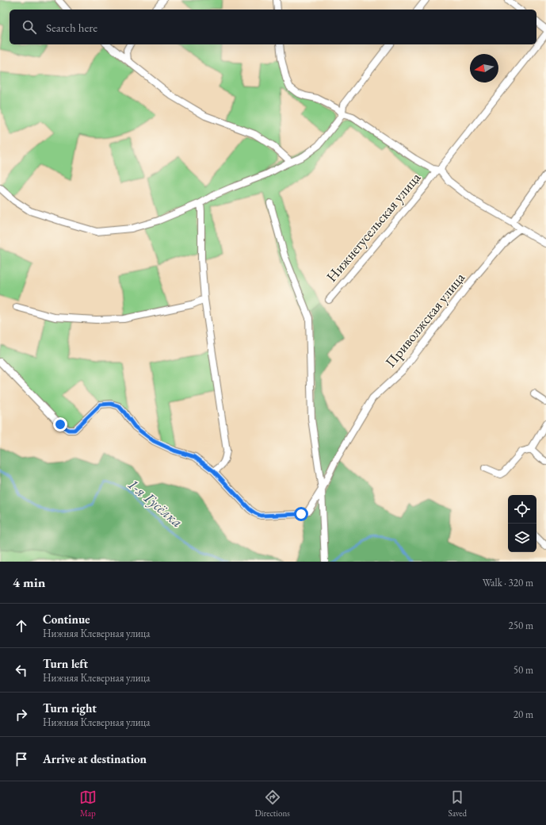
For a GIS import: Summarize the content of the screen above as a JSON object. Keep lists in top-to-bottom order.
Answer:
{
  "streets": {
    "street": ["Нижнегусельская улица", "Приволжская улица"]
  },
  "water": ["1-я Гусёлка"],
  "north": "left",
  "page": {
    "search": "Search here",
    "heading": ["4 min", "Walk · 320 m"],
    "list": [
      ["Continue", "Нижняя Клеверная улица", "250 m"],
      ["Turn left", "Нижняя Клеверная улица", "50 m"],
      ["Turn right", "Нижняя Клеверная улица", "20 m"],
      "Arrive at destination"
    ],
    "nav": ["Map", "Directions", "Saved"]
  }
}
